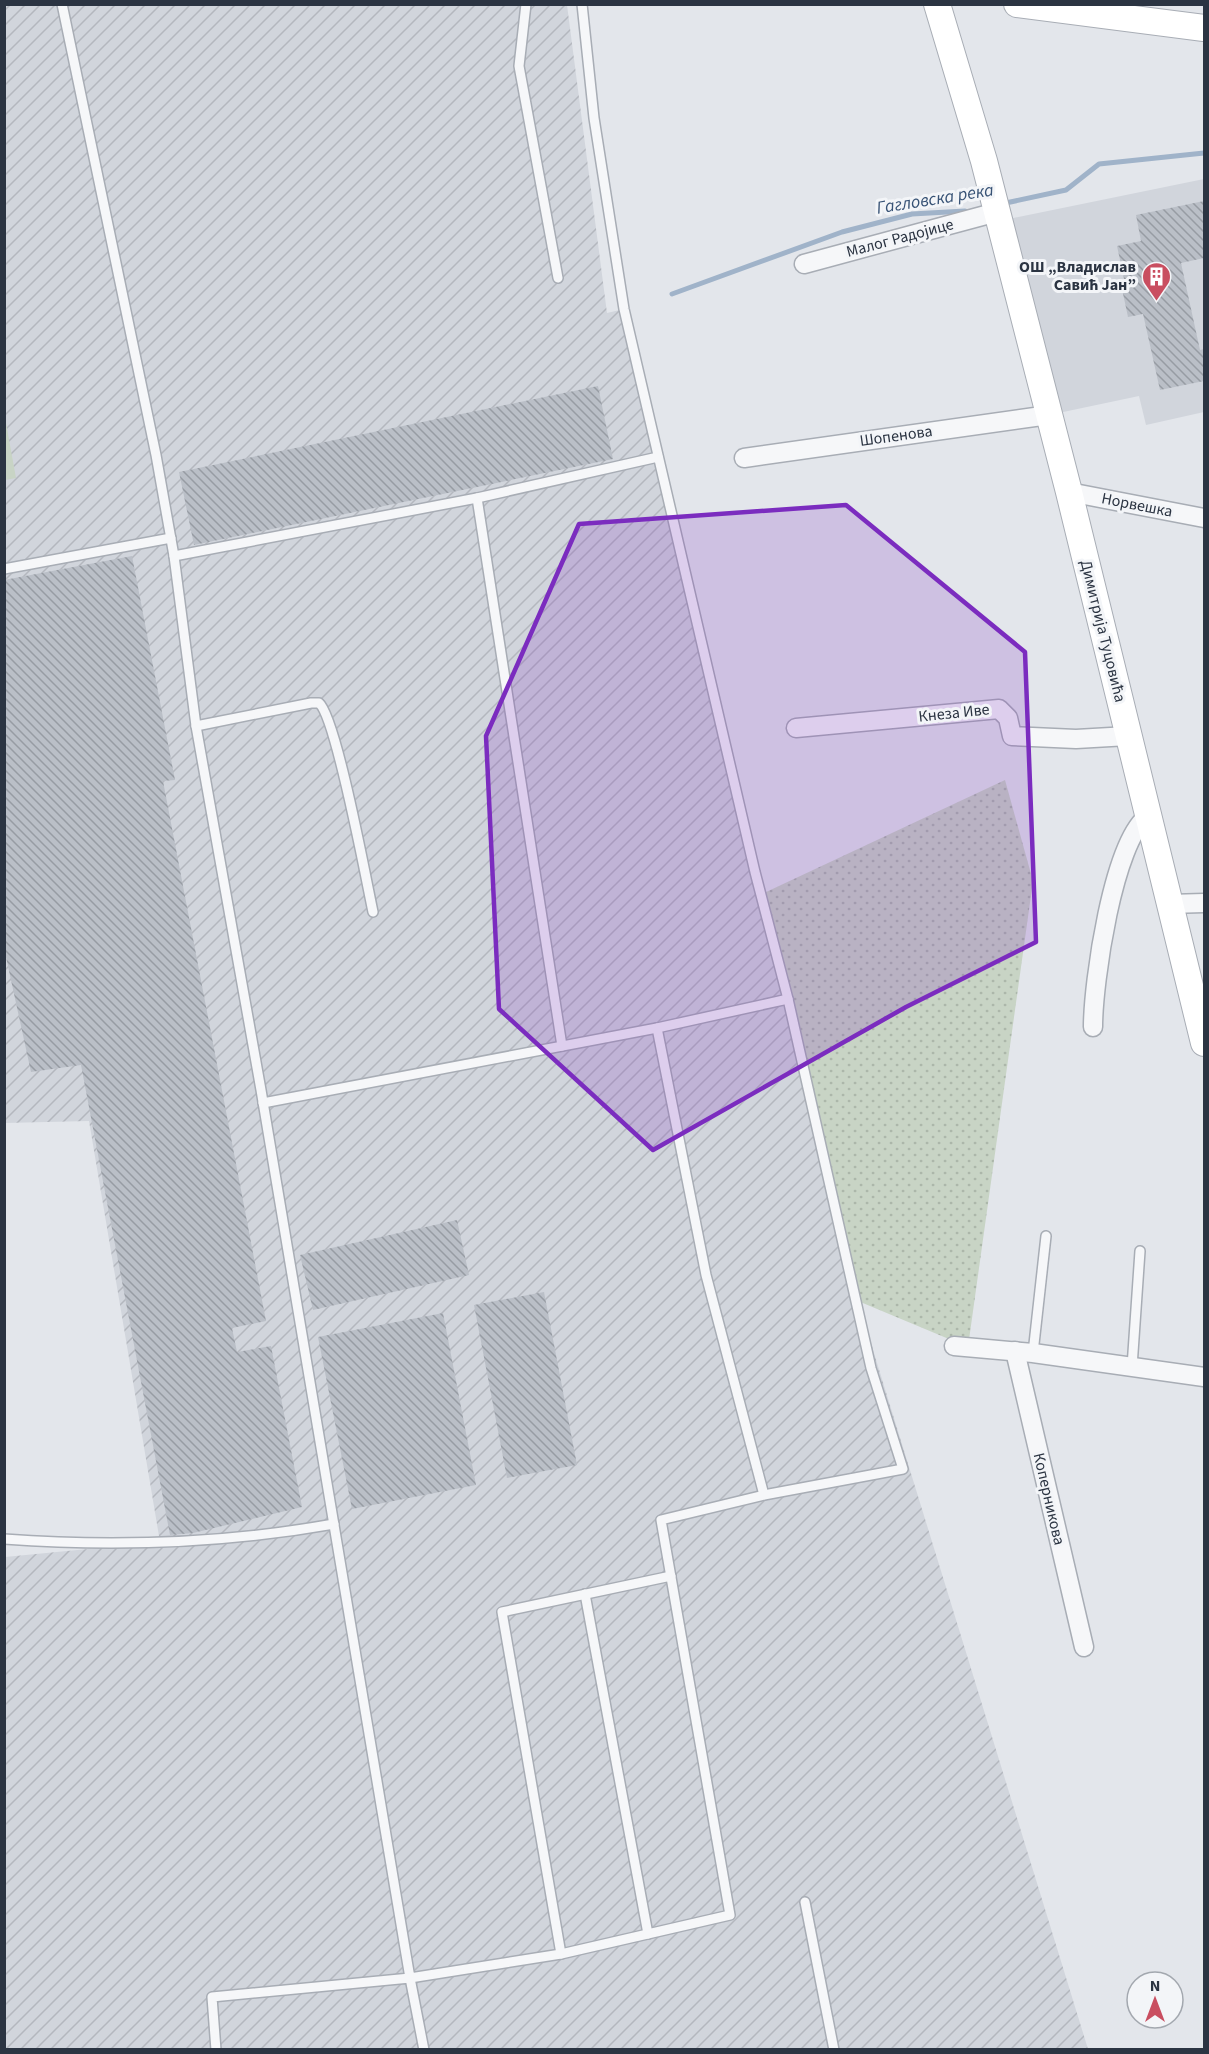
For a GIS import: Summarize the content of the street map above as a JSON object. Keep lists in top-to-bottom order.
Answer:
{
  "streets": {
    "street": [
      "Малог Радојице",
      "Шопенова",
      "Норвешка",
      "Димитрија Туцовића",
      "Кнеза Иве",
      "Коперникова"
    ]
  },
  "crossings": [
    ["Малог Радојице", "Димитрија Туцовића"],
    ["Шопенова", "Димитрија Туцовића"],
    ["Норвешка", "Димитрија Туцовића"],
    ["Димитрија Туцовића", "Кнеза Иве"]
  ],
  "water": ["Гагловска река"],
  "places": {
    "building": ["ОШ „Владислав Савић Јан”"]
  },
  "north": "top"
}
